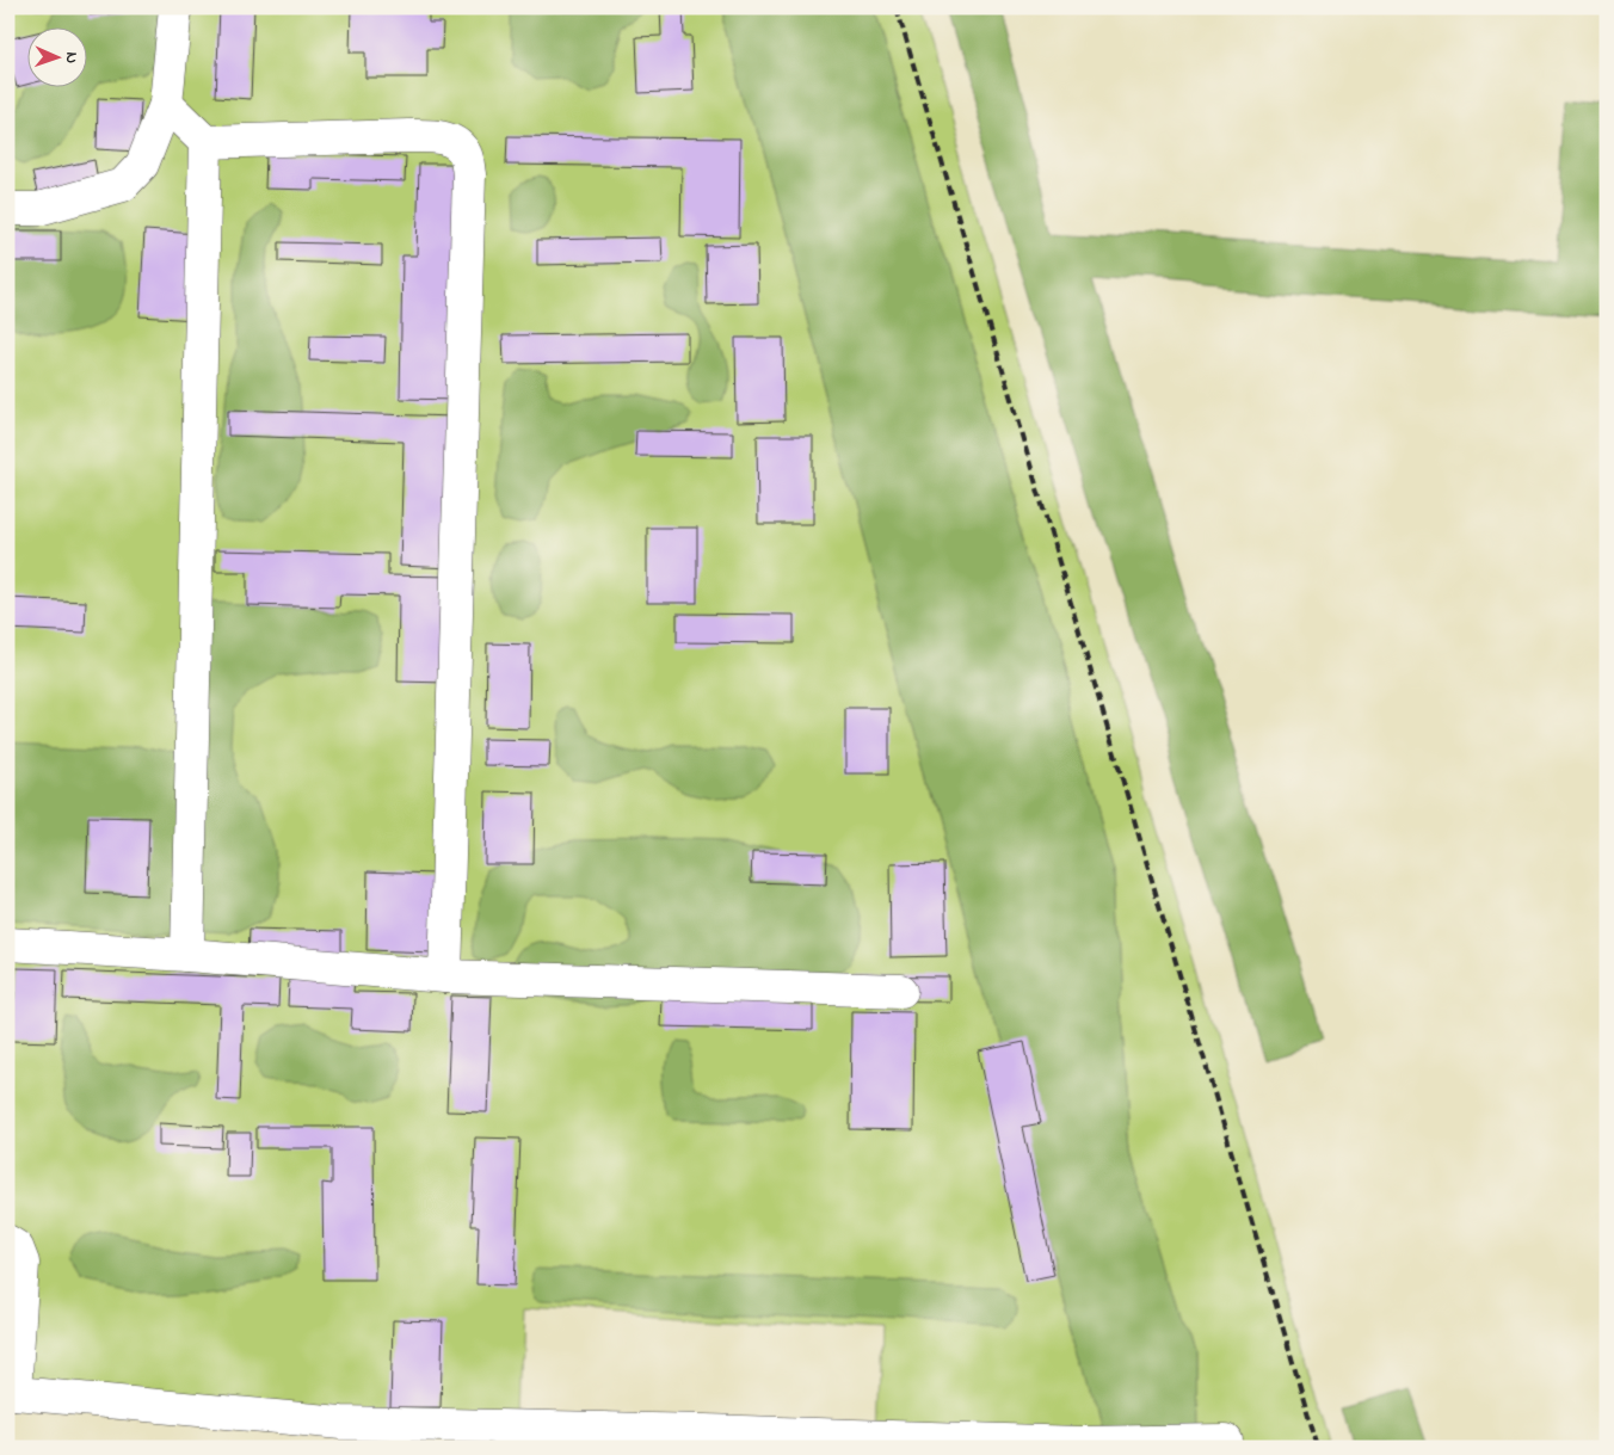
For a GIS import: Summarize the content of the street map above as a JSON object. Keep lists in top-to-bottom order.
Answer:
{
  "north": "right"
}
